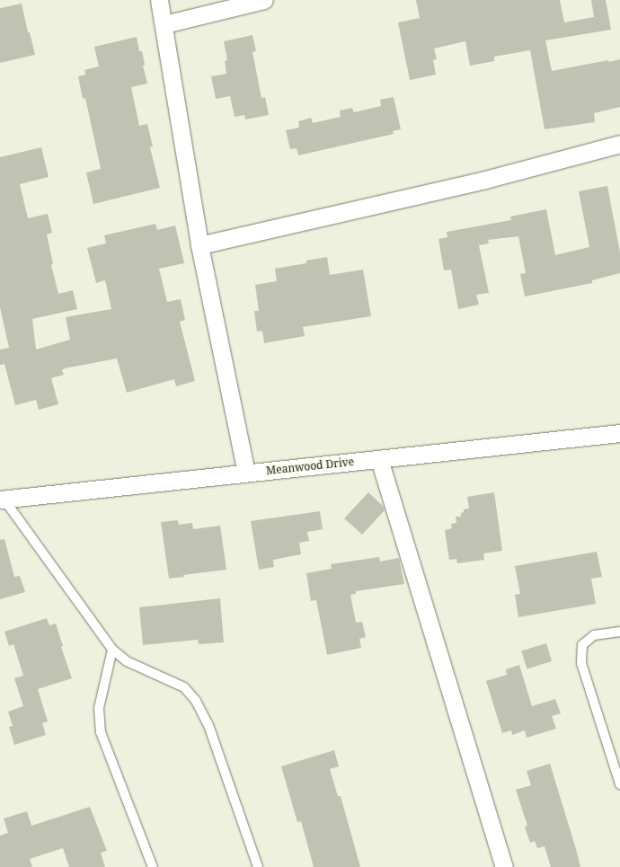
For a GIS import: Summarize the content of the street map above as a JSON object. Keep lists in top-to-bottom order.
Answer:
{
  "streets": {
    "street": ["Meanwood Drive"]
  }
}
